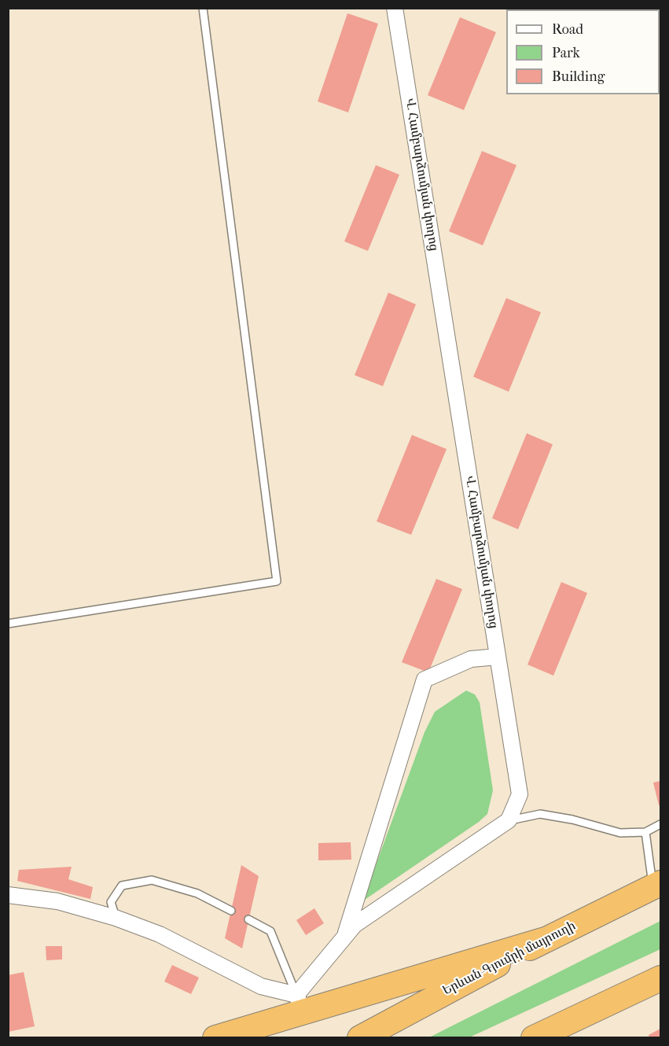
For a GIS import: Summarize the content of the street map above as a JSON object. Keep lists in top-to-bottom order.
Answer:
{
  "streets": {
    "highway": ["Երևան-Գյումրի մայրուղի"],
    "street": ["Վ. Համբարձումյան փողոց"]
  },
  "legend": ["Road", "Park", "Building"]
}
